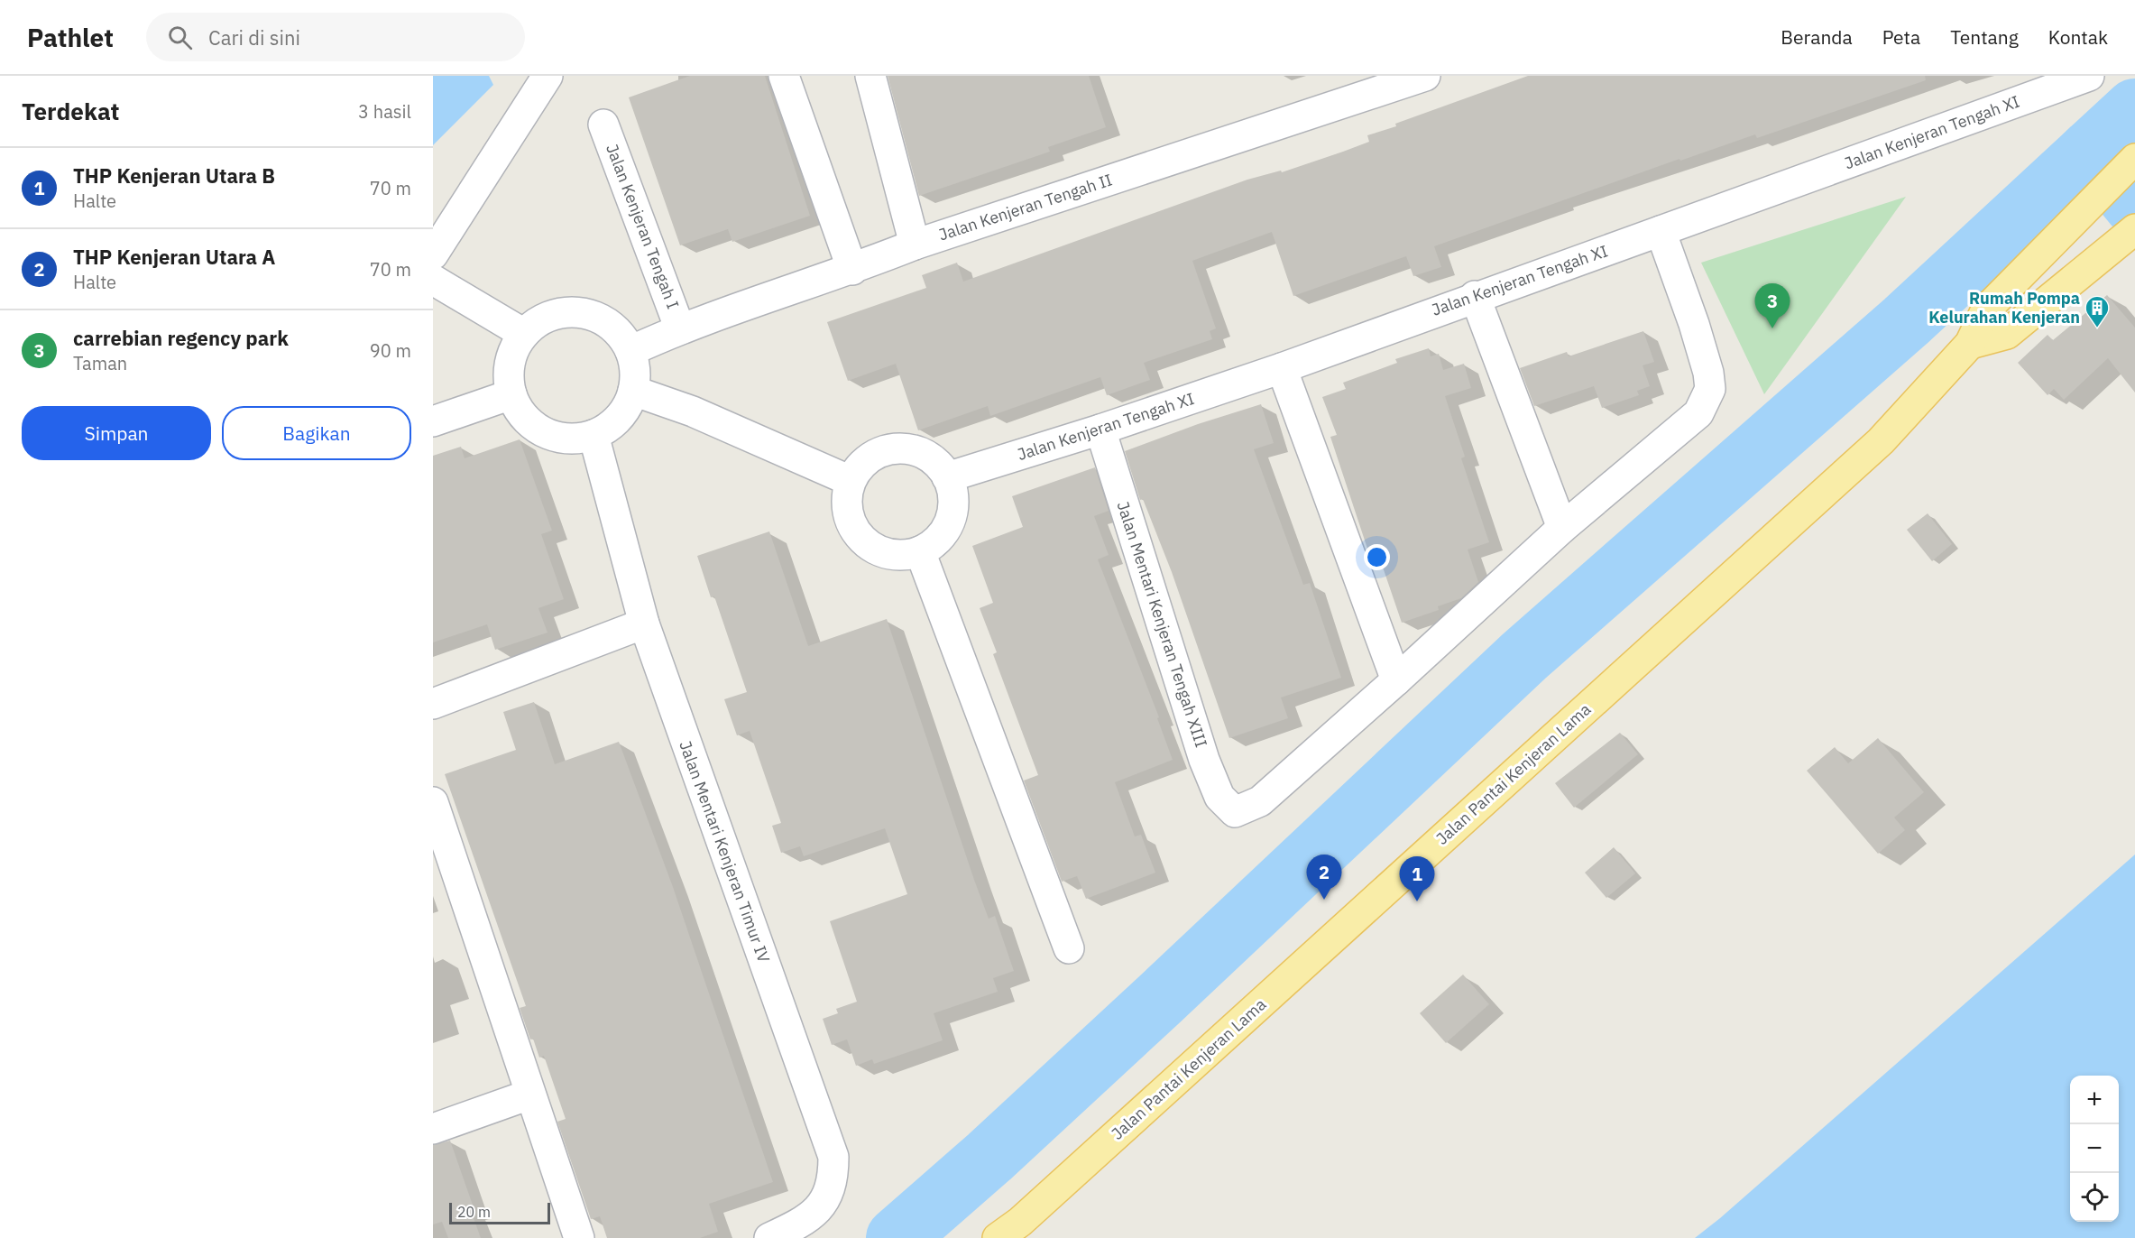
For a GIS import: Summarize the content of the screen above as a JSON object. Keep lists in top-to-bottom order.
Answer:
{
  "streets": {
    "main road": ["Jalan Pantai Kenjeran Lama"],
    "street": [
      "Jalan Kenjeran Tengah XI",
      "Jalan Kenjeran Tengah II",
      "Jalan Kenjeran Tengah I",
      "Jalan Mentari Kenjeran Tengah XIII",
      "Jalan Mentari Kenjeran Timur IV"
    ]
  },
  "crossings": [
    ["Jalan Kenjeran Tengah XI", "Jalan Mentari Kenjeran Tengah XIII"],
    ["Jalan Kenjeran Tengah II", "Jalan Kenjeran Tengah I"],
    ["Jalan Kenjeran Tengah II", "Jalan Mentari Kenjeran Timur IV"]
  ],
  "places": {
    "building": ["Rumah Pompa Kelurahan Kenjeran"]
  },
  "scale_bar": "20 m",
  "page": {
    "header": "Pathlet",
    "search": "Cari di sini",
    "nav": [
      "Beranda",
      "Peta",
      "Tentang",
      "Kontak"
    ],
    "heading": ["Terdekat", "3 hasil"],
    "list": [
      {
        "mark": "1",
        "name": "THP Kenjeran Utara B",
        "note": "Halte",
        "value": "70 m"
      },
      {
        "mark": "2",
        "name": "THP Kenjeran Utara A",
        "note": "Halte",
        "value": "70 m"
      },
      {
        "mark": "3",
        "name": "carrebian regency park",
        "note": "Taman",
        "value": "90 m"
      }
    ],
    "pins": ["3", "2", "1"],
    "buttons": ["Simpan", "Bagikan"],
    "map_buttons": ["+", "−"],
    "scale": "20 m"
  }
}
